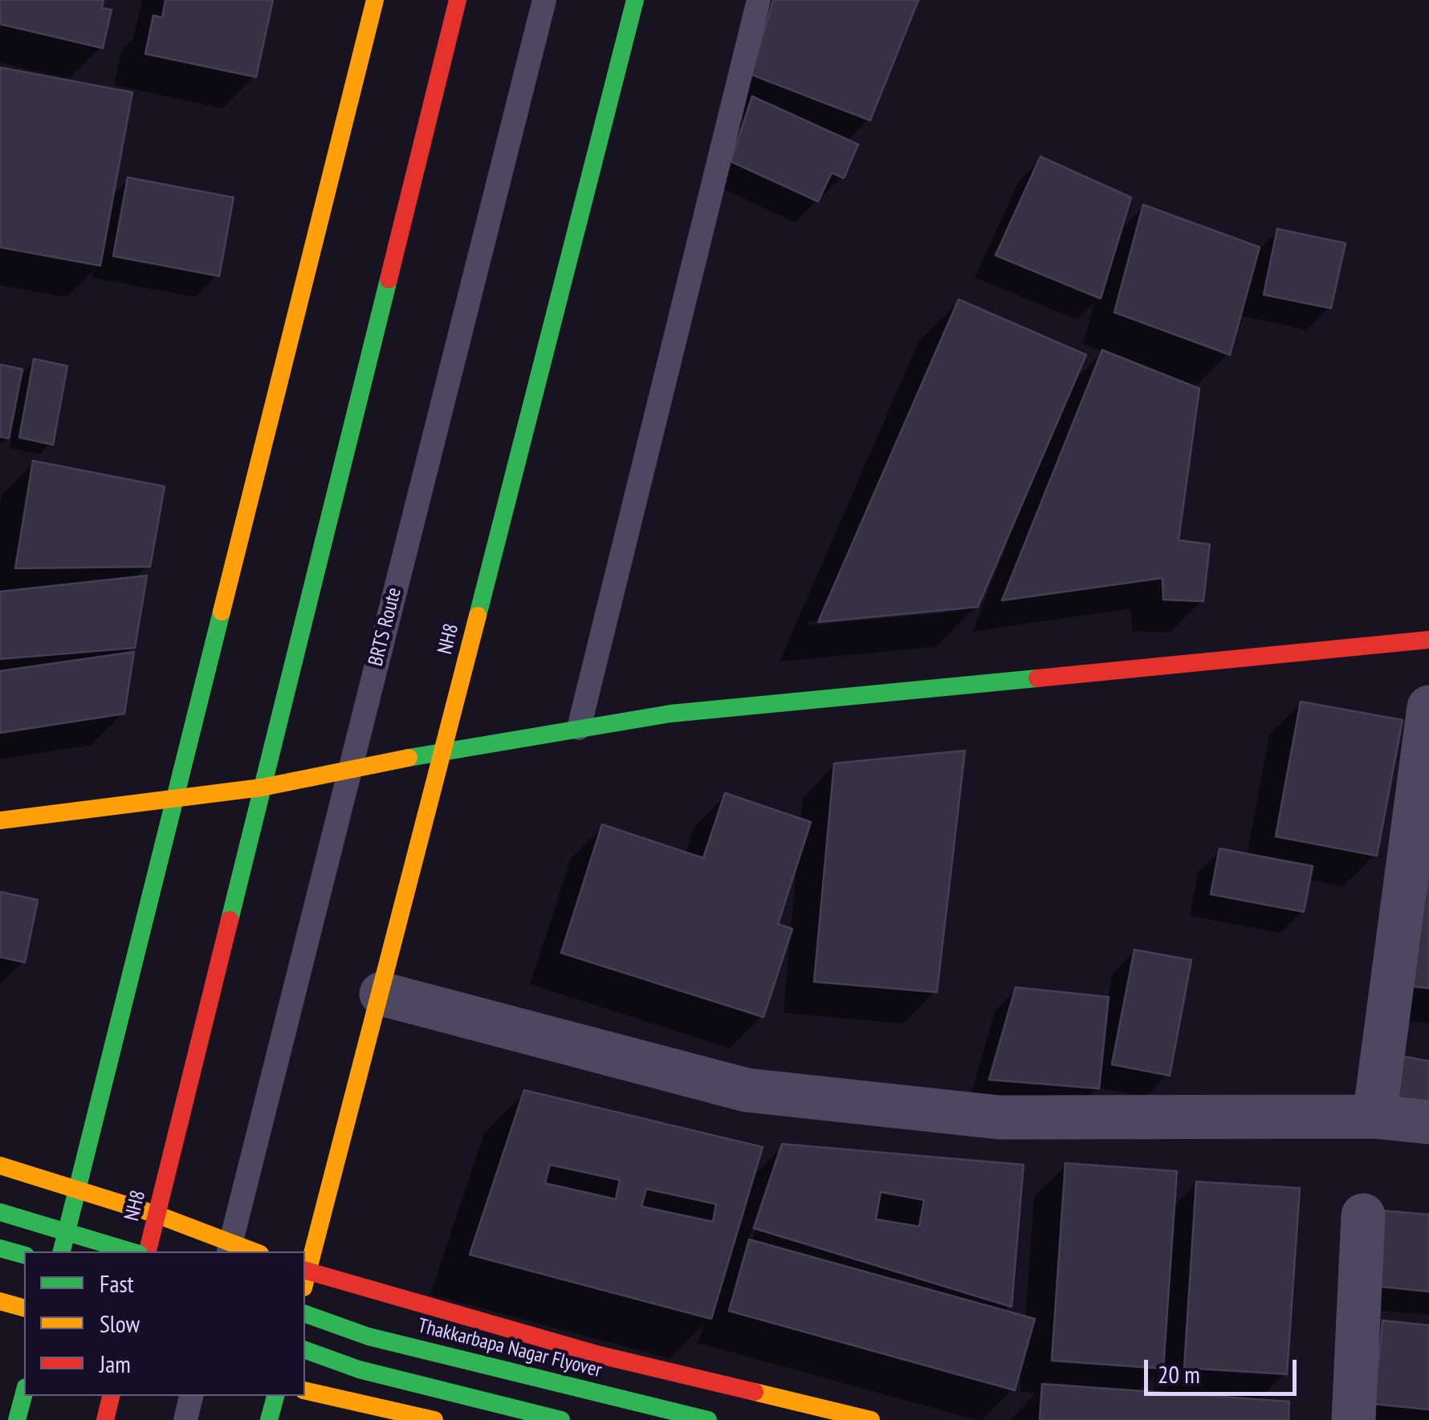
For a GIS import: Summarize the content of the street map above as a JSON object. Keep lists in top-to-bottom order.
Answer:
{
  "streets": {
    "street": ["NH8", "Thakkarbapa Nagar Flyover"],
    "lane": ["BRTS Route"]
  },
  "legend": ["Fast", "Slow", "Jam"],
  "scale_bar": "20 m"
}
